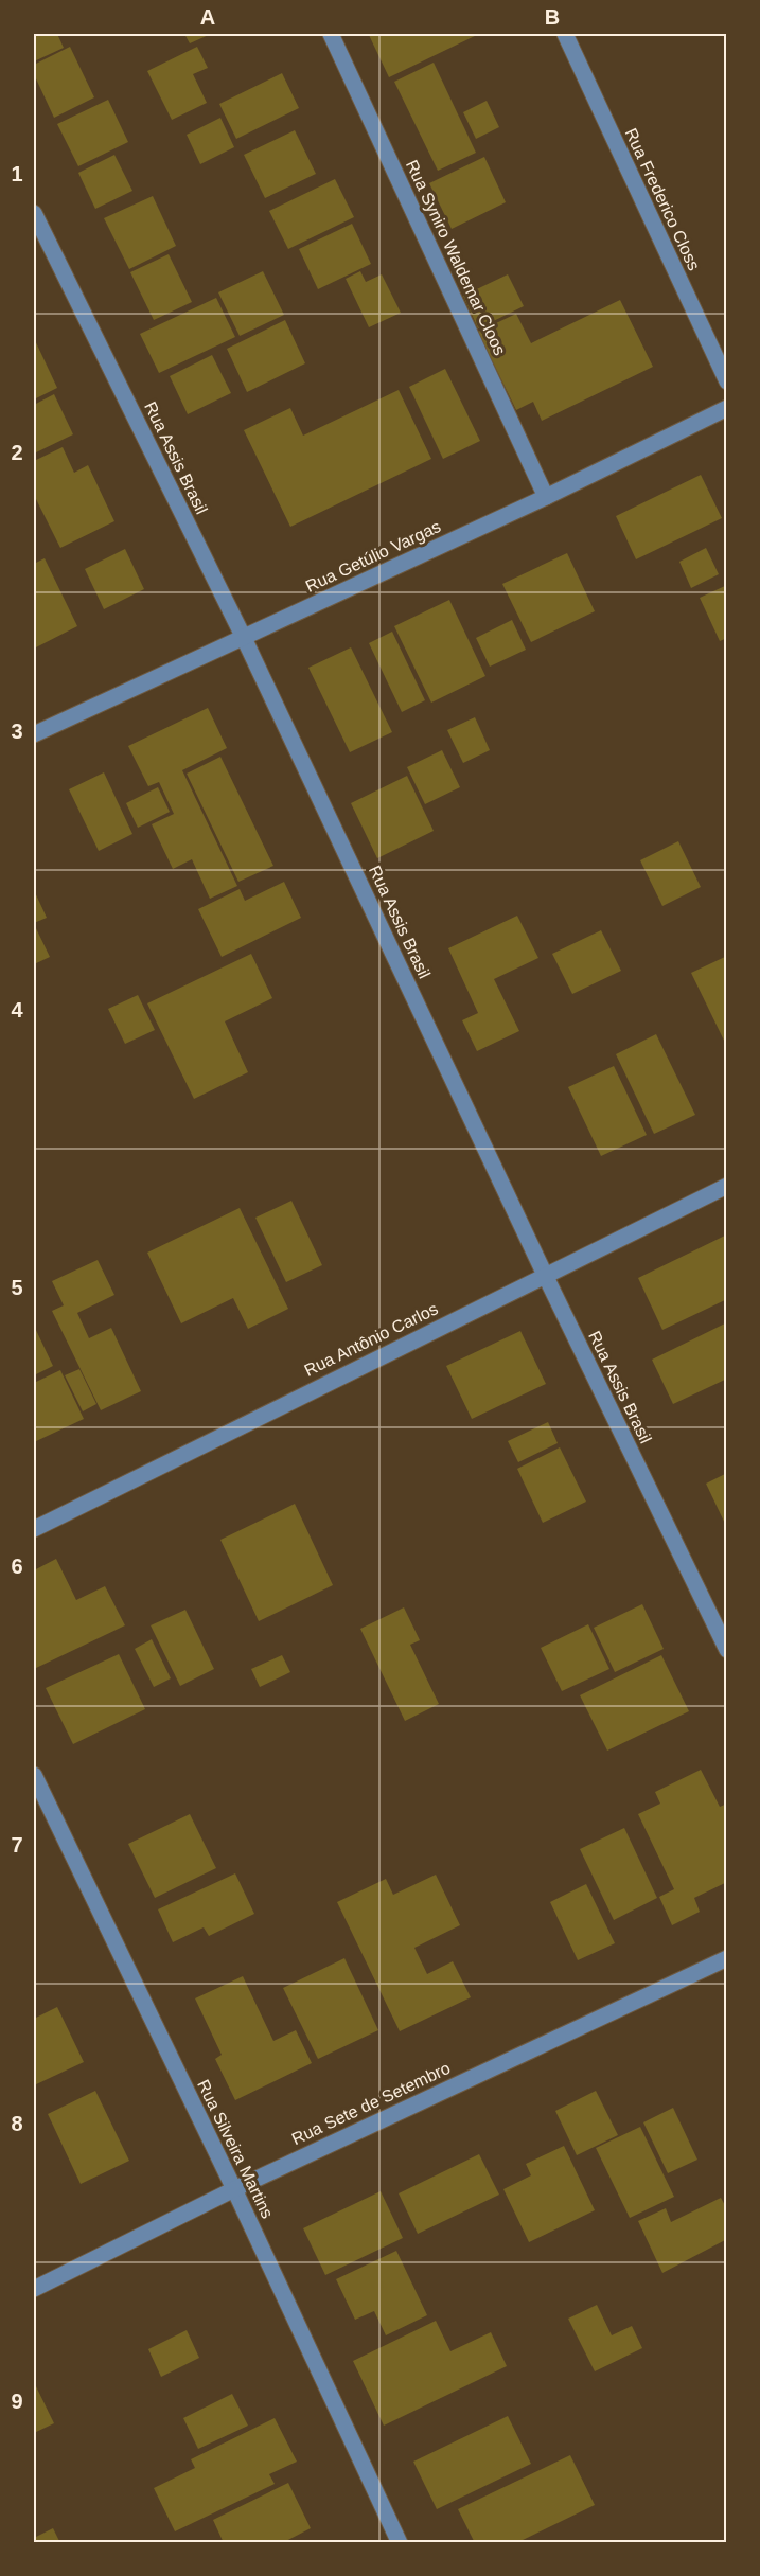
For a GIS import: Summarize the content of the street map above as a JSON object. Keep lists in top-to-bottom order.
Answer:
{
  "streets": {
    "street": [
      "Rua Frederico Closs",
      "Rua Syniro Waldemar Cloos",
      "Rua Assis Brasil",
      "Rua Getúlio Vargas",
      "Rua Antônio Carlos",
      "Rua Sete de Setembro",
      "Rua Silveira Martins"
    ]
  },
  "crossings": [
    ["Rua Syniro Waldemar Cloos", "Rua Getúlio Vargas"],
    ["Rua Assis Brasil", "Rua Getúlio Vargas"],
    ["Rua Assis Brasil", "Rua Antônio Carlos"],
    ["Rua Sete de Setembro", "Rua Silveira Martins"]
  ],
  "grid": {
    "columns": ["A", "B"],
    "rows": [
      "1",
      "2",
      "3",
      "4",
      "5",
      "6",
      "7",
      "8",
      "9"
    ]
  }
}
